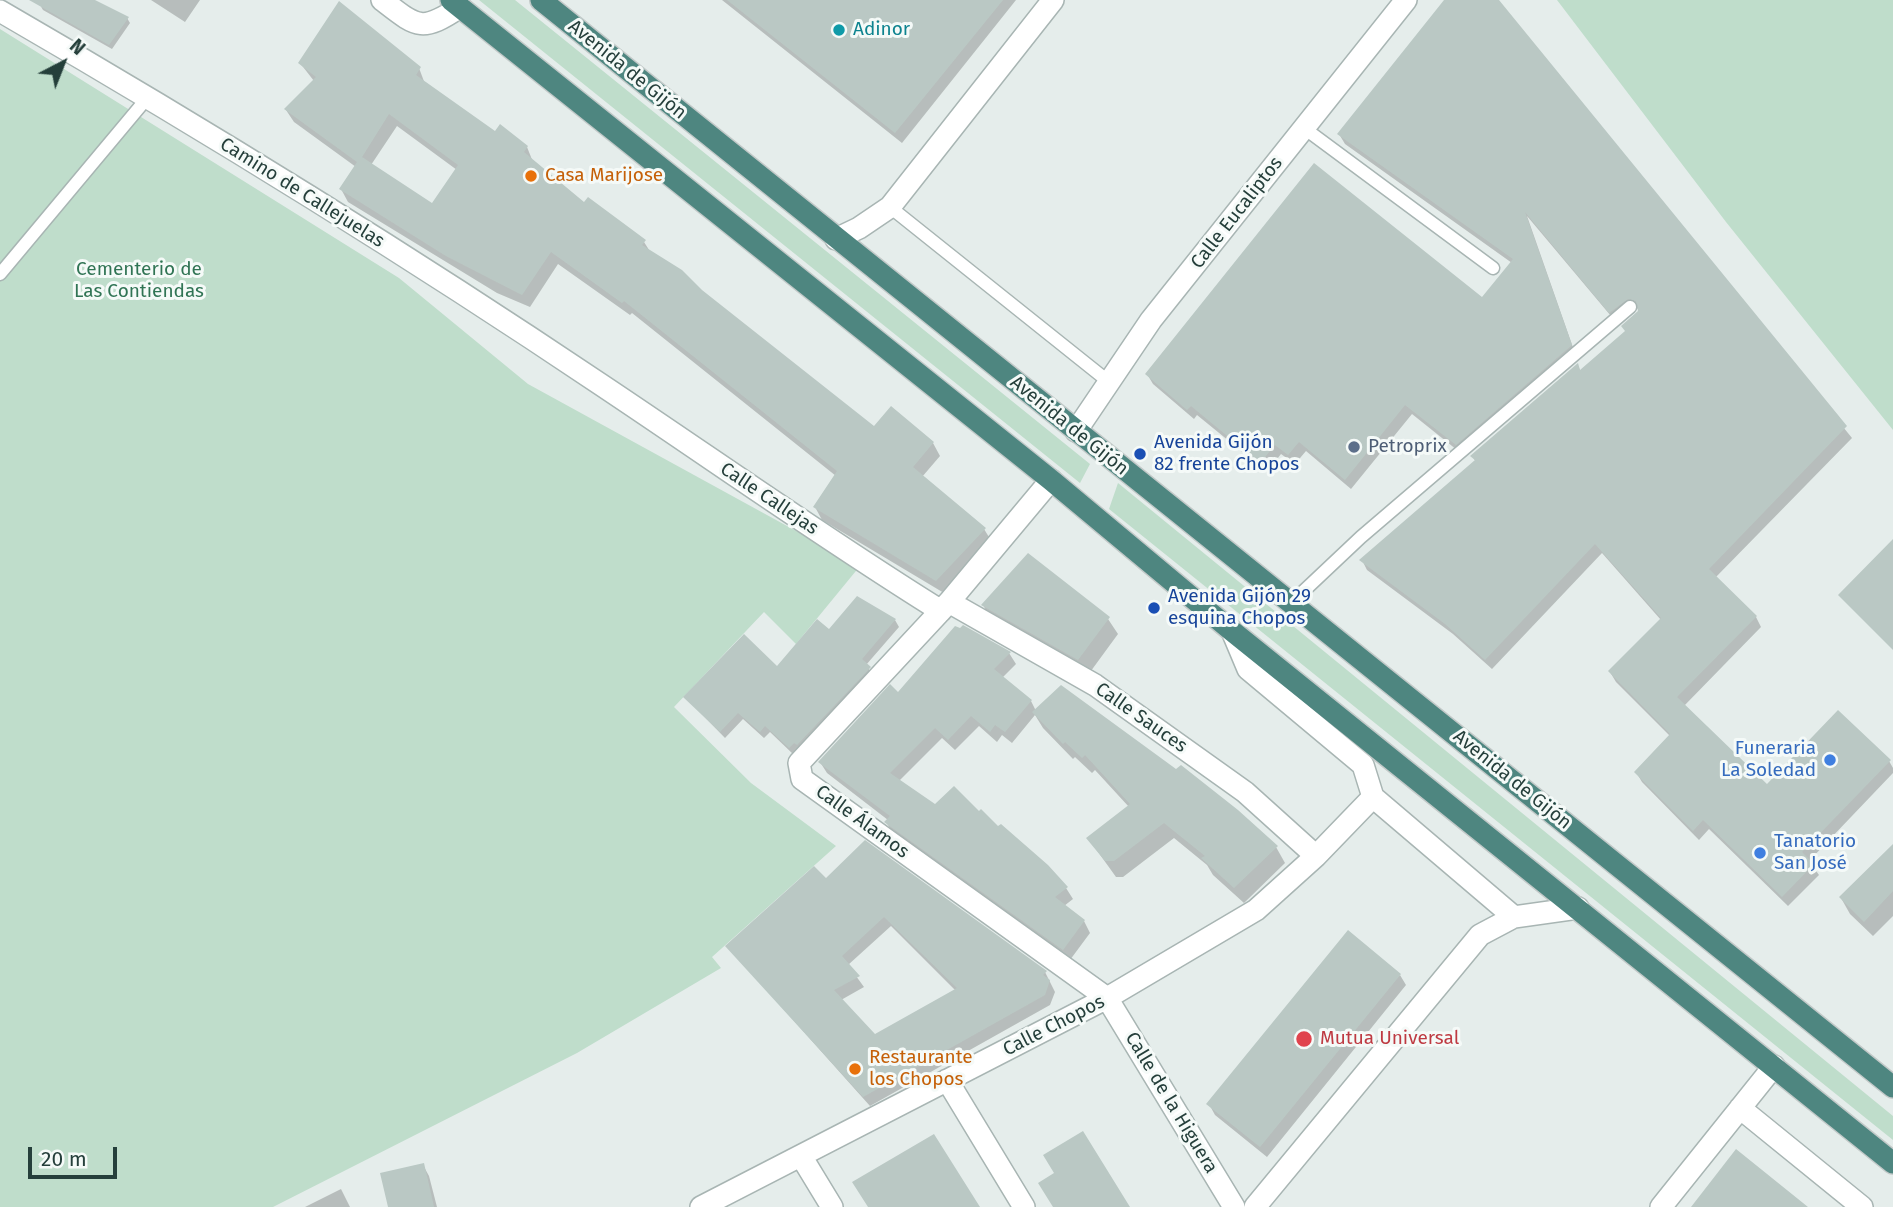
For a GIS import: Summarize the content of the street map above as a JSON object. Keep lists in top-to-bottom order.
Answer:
{
  "streets": {
    "highway": ["Avenida de Gijón"],
    "street": [
      "Camino de Callejuelas",
      "Calle Eucaliptos",
      "Calle Callejas",
      "Calle Sauces",
      "Calle Álamos",
      "Calle Chopos",
      "Calle de la Higuera"
    ]
  },
  "crossings": [
    ["Avenida de Gijón", "Calle Eucaliptos"],
    ["Camino de Callejuelas", "Calle Callejas"],
    ["Calle Callejas", "Calle Sauces"],
    ["Calle Callejas", "Calle Álamos"],
    ["Calle Sauces", "Calle Álamos"],
    ["Calle Sauces", "Calle Chopos"],
    ["Calle Álamos", "Calle Chopos"],
    ["Calle Álamos", "Calle de la Higuera"],
    ["Calle Chopos", "Calle de la Higuera"]
  ],
  "parks": ["Cementerio de Las Contiendas"],
  "places": [
    "Adinor",
    "Casa Marijose",
    "Petroprix",
    "Avenida Gijón 82 frente Chopos",
    "Avenida Gijón 29 esquina Chopos",
    "Funeraria La Soledad",
    "Tanatorio San José",
    "Mutua Universal",
    "Restaurante los Chopos"
  ],
  "scale_bar": "20 m",
  "north": "top right"
}
